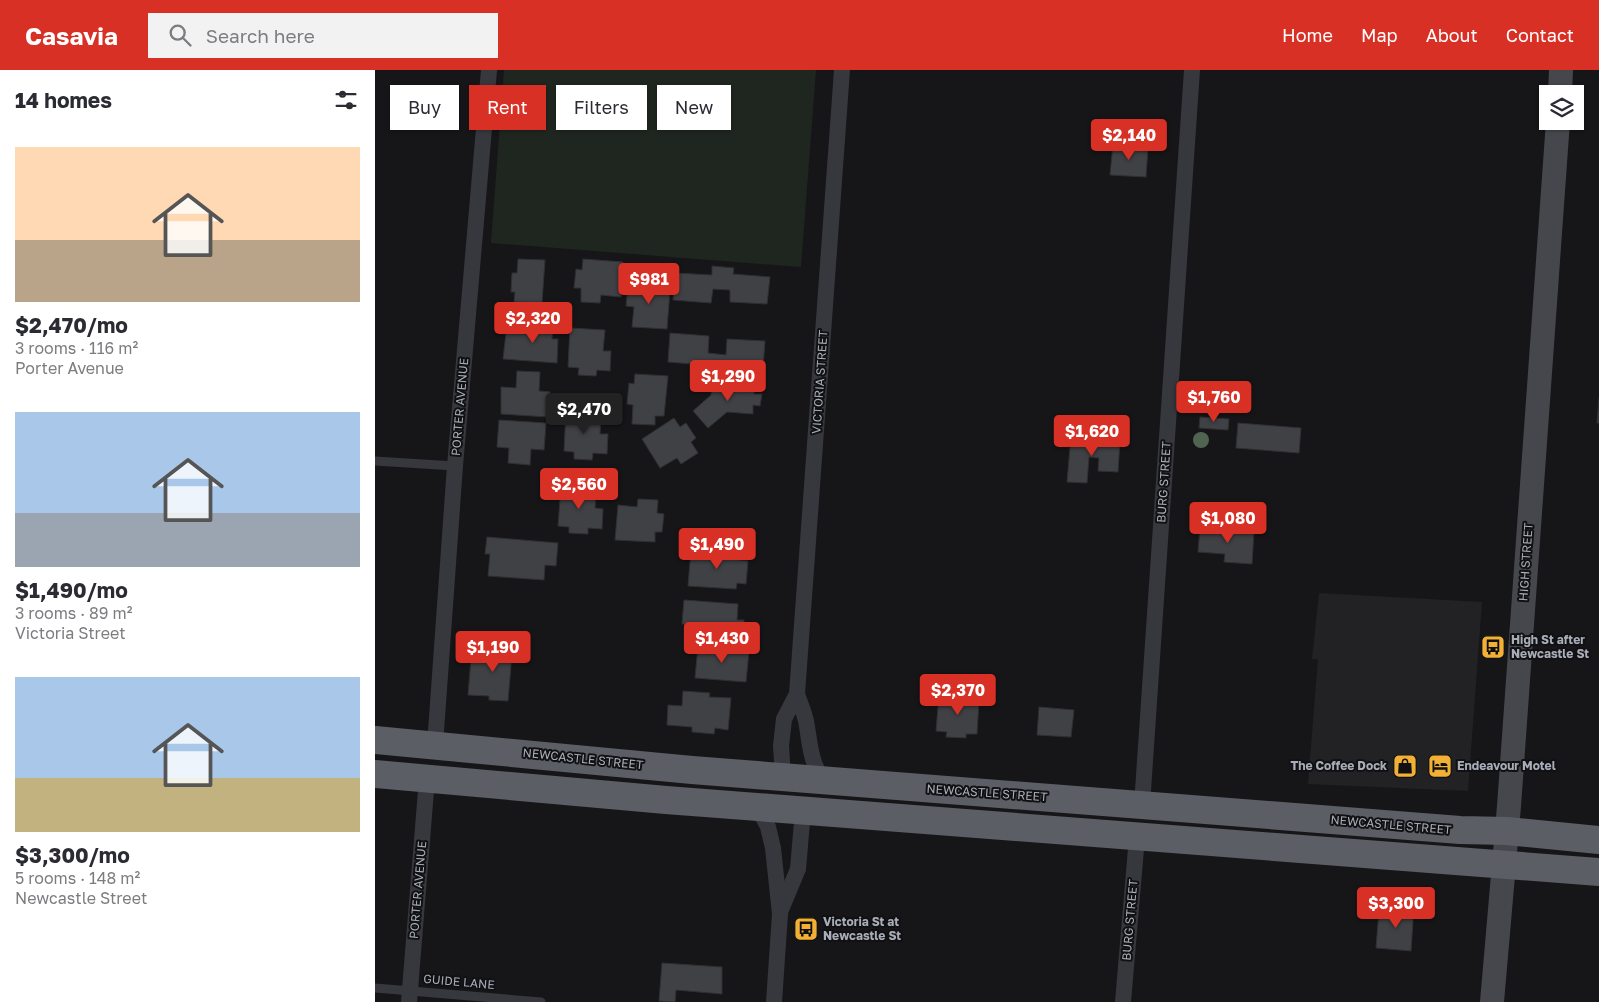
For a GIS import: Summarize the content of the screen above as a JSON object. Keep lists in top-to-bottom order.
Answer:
{
  "streets": {
    "highway": ["NEWCASTLE STREET"],
    "main road": ["HIGH STREET"],
    "street": ["VICTORIA STREET", "PORTER AVENUE", "BURG STREET"],
    "lane": ["GUIDE LANE"]
  },
  "crossings": [
    ["VICTORIA STREET", "NEWCASTLE STREET"],
    ["PORTER AVENUE", "NEWCASTLE STREET"],
    ["PORTER AVENUE", "GUIDE LANE"],
    ["BURG STREET", "NEWCASTLE STREET"],
    ["HIGH STREET", "NEWCASTLE STREET"]
  ],
  "places": {
    "bus stop": ["High St after Newcastle St", "Victoria St at Newcastle St"],
    "shop": ["The Coffee Dock"],
    "hotel": ["Endeavour Motel"]
  },
  "page": {
    "header": "Casavia",
    "search": "Search here",
    "nav": [
      "Home",
      "Map",
      "About",
      "Contact"
    ],
    "heading": "14 homes",
    "chip": [
      "Buy",
      "Rent",
      "Filters",
      "New"
    ],
    "price": [
      "$2,140",
      "$981",
      "$2,320",
      "$1,290",
      "$1,760",
      "$2,470",
      "$1,620",
      "$2,560",
      "$1,080",
      "$1,490",
      "$1,430",
      "$1,190",
      "$2,370",
      "$3,300"
    ],
    "list": [
      {
        "name": "$2,470/mo",
        "note": "3 rooms · 116 m² · Porter Avenue"
      },
      {
        "name": "$1,490/mo",
        "note": "3 rooms · 89 m² · Victoria Street"
      },
      {
        "name": "$3,300/mo",
        "note": "5 rooms · 148 m² · Newcastle Street"
      }
    ]
  }
}
